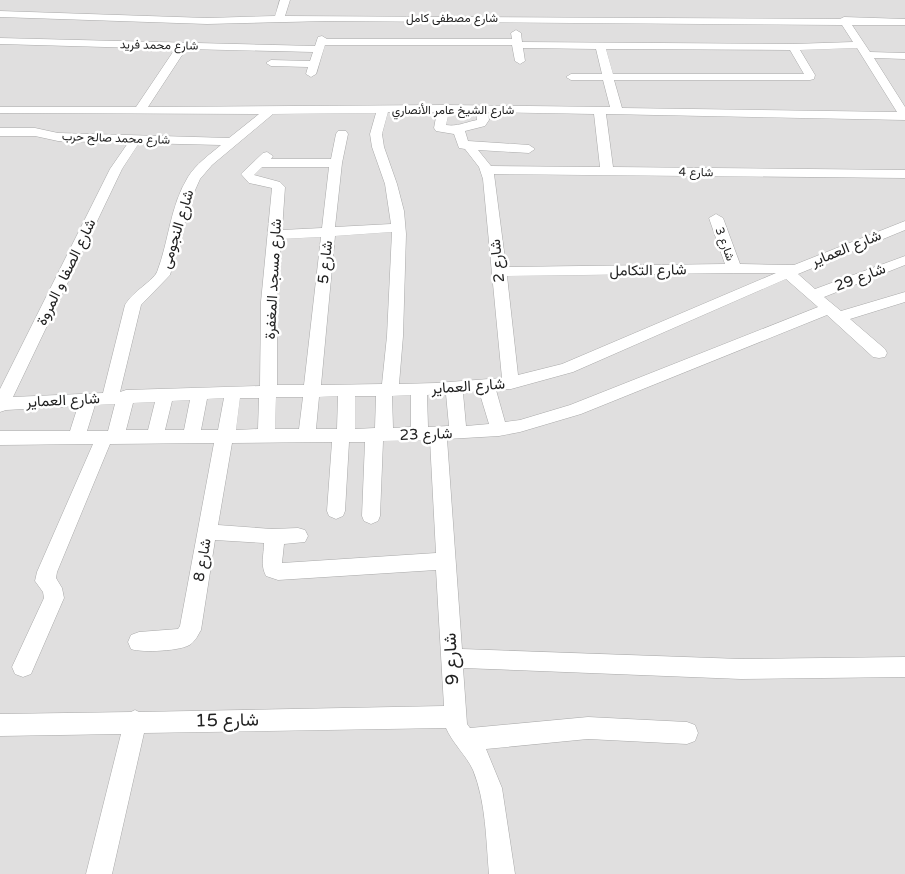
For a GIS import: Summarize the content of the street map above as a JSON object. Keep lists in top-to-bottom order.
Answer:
{
  "streets": {
    "street": [
      "شارع مصطفى كامل",
      "شارع محمد فريد",
      "شارع الشيخ عامر الأنصاري",
      "شارع محمد صالح حرب",
      "شارع 4",
      "شارع النجومى",
      "شارع 3",
      "شارع العماير",
      "شارع 2",
      "شارع 5",
      "شارع التكامل",
      "شارع الصفا و المروة",
      "شارع 29",
      "شارع مسجد المغفرة",
      "شارع 23",
      "شارع 8",
      "شارع 9",
      "شارع 15"
    ]
  },
  "crossings": [
    ["شارع الشيخ عامر الأنصاري", "شارع النجومى"],
    ["شارع محمد صالح حرب", "شارع النجومى"],
    ["شارع محمد صالح حرب", "شارع الصفا و المروة"],
    ["شارع 4", "شارع 2"],
    ["شارع النجومى", "شارع العماير"],
    ["شارع النجومى", "شارع 23"],
    ["شارع 3", "شارع التكامل"],
    ["شارع العماير", "شارع 2"],
    ["شارع العماير", "شارع 5"],
    ["شارع العماير", "شارع التكامل"],
    ["شارع العماير", "شارع الصفا و المروة"],
    ["شارع العماير", "شارع مسجد المغفرة"],
    ["شارع العماير", "شارع 8"],
    ["شارع 2", "شارع التكامل"],
    ["شارع 5", "شارع مسجد المغفرة"],
    ["شارع 5", "شارع 23"],
    ["شارع مسجد المغفرة", "شارع 23"],
    ["شارع 23", "شارع 8"],
    ["شارع 23", "شارع 9"],
    ["شارع 9", "شارع 15"]
  ]
}
